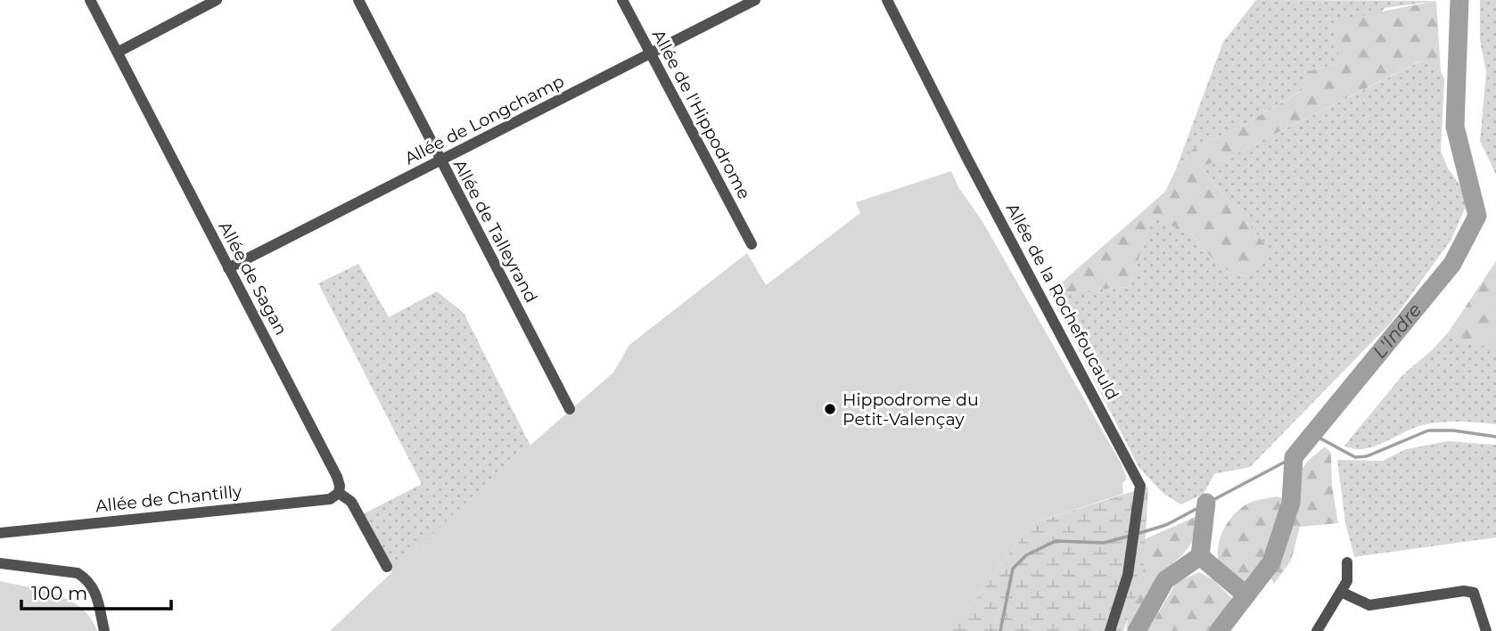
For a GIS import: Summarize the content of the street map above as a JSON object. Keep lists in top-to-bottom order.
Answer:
{
  "streets": {
    "street": [
      "Allée de l'Hippodrome",
      "Allée de Longchamp",
      "Allée de Talleyrand",
      "Allée de Sagan",
      "Allée de la Rochefoucauld",
      "Allée de Chantilly"
    ]
  },
  "crossings": [
    ["Allée de l'Hippodrome", "Allée de Longchamp"],
    ["Allée de Longchamp", "Allée de Talleyrand"],
    ["Allée de Longchamp", "Allée de Sagan"],
    ["Allée de Sagan", "Allée de Chantilly"]
  ],
  "water": ["L'Indre"],
  "places": ["Hippodrome du Petit-Valençay"],
  "scale_bar": "100 m"
}
